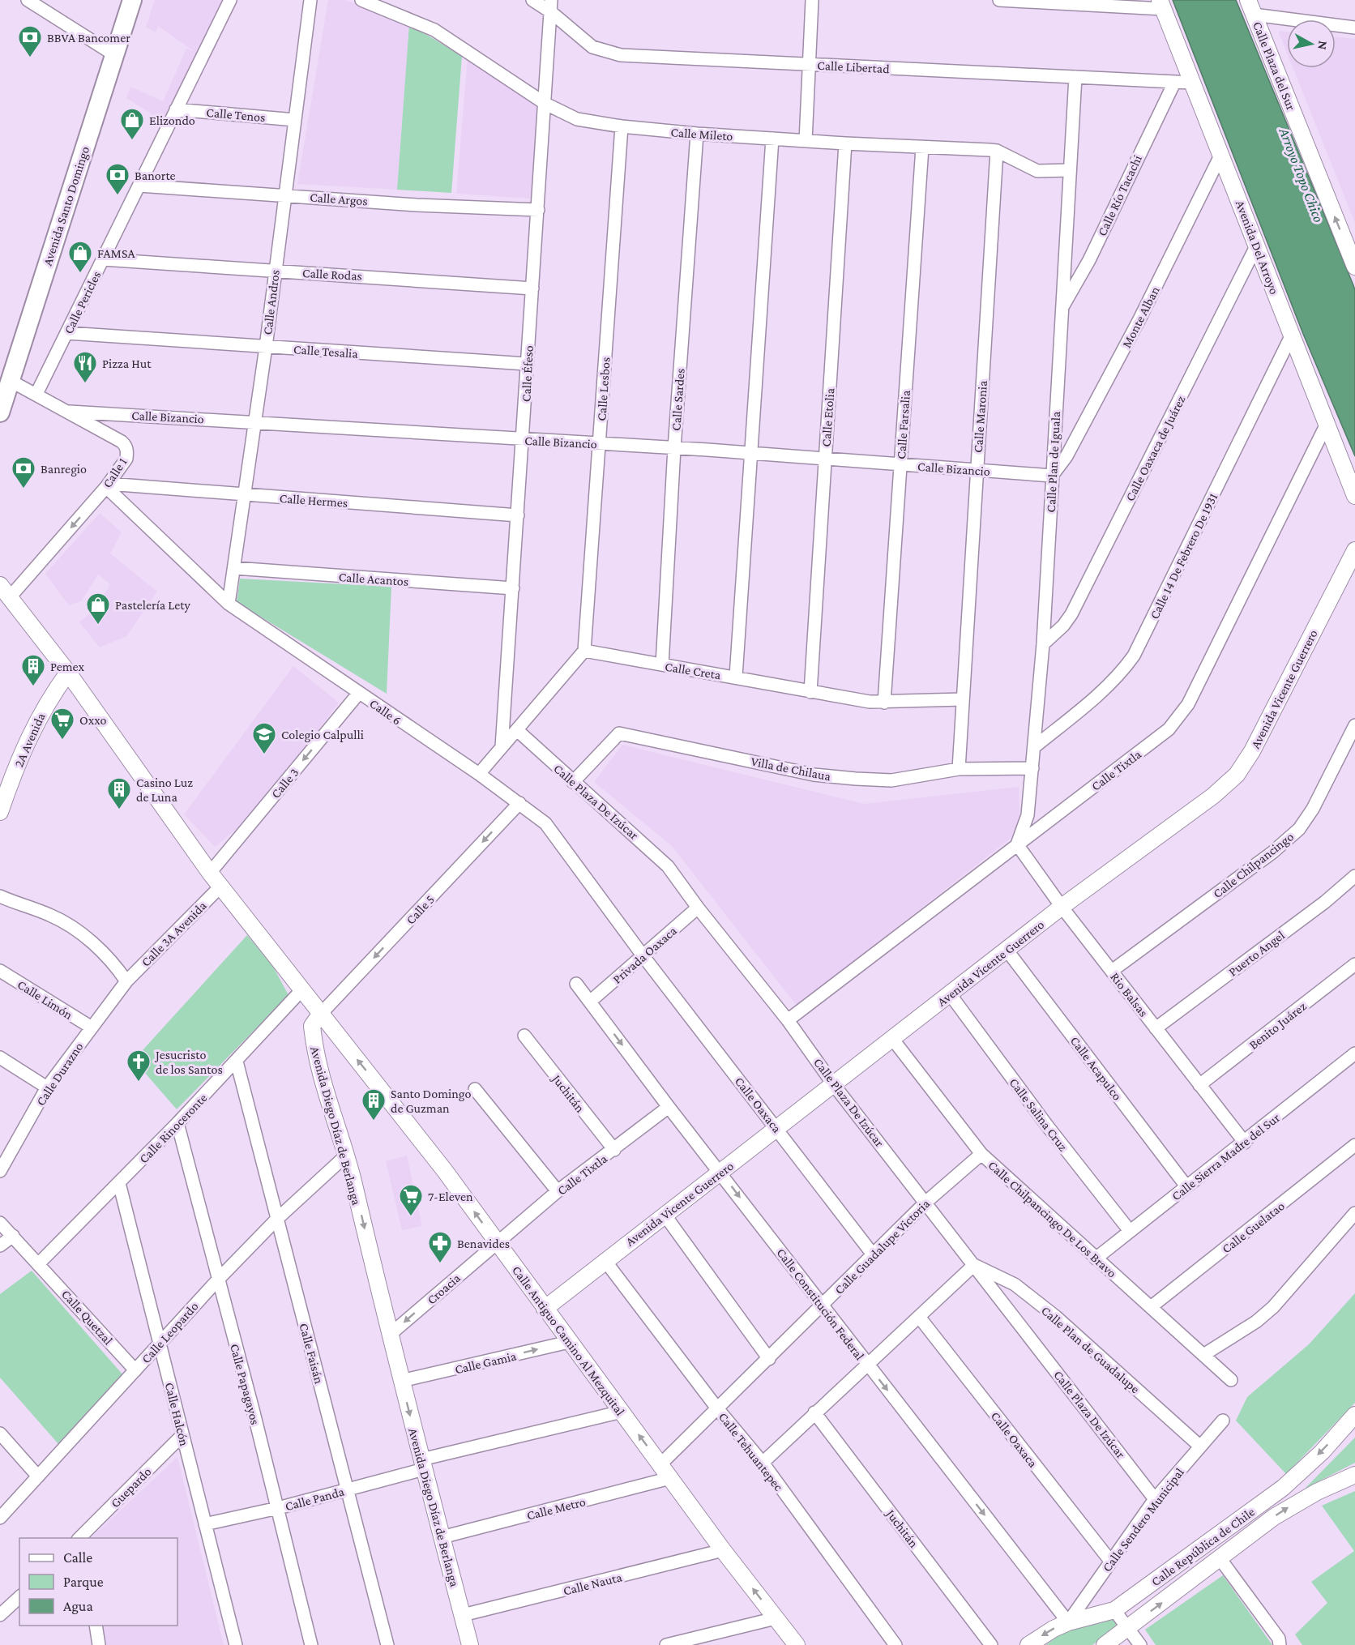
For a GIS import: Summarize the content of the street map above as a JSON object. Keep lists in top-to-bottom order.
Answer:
{
  "streets": {
    "main road": ["Avenida Santo Domingo"],
    "street": [
      "Calle Plaza del Sur",
      "Calle Libertad",
      "Calle Tenos",
      "Calle Mileto",
      "Calle Río Tacachi",
      "Calle Argos",
      "Avenida Del Arroyo",
      "Calle Rodas",
      "Calle Pericles",
      "Calle Andros",
      "Monte Alban",
      "Calle Tesalia",
      "Calle Éfeso",
      "Calle Lesbos",
      "Calle Sardes",
      "Calle Bizancio",
      "Calle Maronia",
      "Calle Etolia",
      "Calle Farsalia",
      "Calle Oaxaca de Juárez",
      "Calle Plan de Iguala",
      "Calle 1",
      "Calle Hermes",
      "Calle 14 De Febrero De 1931",
      "Calle Acantos",
      "Calle Creta",
      "Avenida Vicente Guerrero",
      "Calle 6",
      "2A Avenida",
      "Villa de Chilaua",
      "Calle Tixtla",
      "Calle 3",
      "Calle Plaza De Izúcar",
      "Calle Chilpancingo",
      "Calle 5",
      "Calle 3A Avenida",
      "Puerto Angel",
      "Privada Oaxaca",
      "Rio Balsas",
      "Calle Limón",
      "Benito Juárez",
      "Calle Acapulco",
      "Calle Durazno",
      "Juchitán",
      "Calle Oaxaca",
      "Calle Salina Cruz",
      "Avenida Diego Díaz de Berlanga",
      "Calle Rinoceronte",
      "Calle Sierra Madre del Sur",
      "Calle Chilpancingo De Los Bravo",
      "Calle Guelatao",
      "Calle Guadalupe Victoria",
      "Croacia",
      "Calle Constitución Federal",
      "Calle Quetzal",
      "Calle Leopardo",
      "Calle Antiguo Camino Al Mezquital",
      "Calle Plan de Guadalupe",
      "Calle Faisán",
      "Calle Gamia",
      "Calle Papagayos",
      "Calle Halcón",
      "Calle Tehuantepec",
      "Guepardo",
      "Calle Panda",
      "Calle Metro",
      "Calle Sendero Municipal",
      "Calle República de Chile",
      "Calle Nauta"
    ]
  },
  "crossings": [
    ["Calle Libertad", "Calle Río Tacachi"],
    ["Calle Libertad", "Avenida Del Arroyo"],
    ["Calle Libertad", "Calle Éfeso"],
    ["Calle Libertad", "Calle Plan de Iguala"],
    ["Calle Tenos", "Calle Pericles"],
    ["Calle Tenos", "Calle Andros"],
    ["Calle Mileto", "Calle Éfeso"],
    ["Calle Mileto", "Calle Lesbos"],
    ["Calle Mileto", "Calle Sardes"],
    ["Calle Mileto", "Calle Maronia"],
    ["Calle Mileto", "Calle Etolia"],
    ["Calle Mileto", "Calle Farsalia"],
    ["Calle Mileto", "Calle Plan de Iguala"],
    ["Calle Río Tacachi", "Calle Plan de Iguala"],
    ["Calle Argos", "Calle Pericles"],
    ["Calle Argos", "Calle Andros"],
    ["Calle Argos", "Calle Éfeso"],
    ["Avenida Santo Domingo", "Calle 1"],
    ["Avenida Del Arroyo", "Monte Alban"],
    ["Avenida Del Arroyo", "Calle Oaxaca de Juárez"],
    ["Avenida Del Arroyo", "Calle 14 De Febrero De 1931"],
    ["Avenida Del Arroyo", "Calle Tixtla"],
    ["Calle Rodas", "Calle Pericles"],
    ["Calle Rodas", "Calle Andros"],
    ["Calle Rodas", "Calle Éfeso"],
    ["Calle Pericles", "Calle Tesalia"],
    ["Calle Pericles", "Calle 1"],
    ["Calle Andros", "Calle Tesalia"],
    ["Calle Andros", "Calle Bizancio"],
    ["Calle Andros", "Calle Hermes"],
    ["Calle Andros", "Calle Acantos"],
    ["Calle Andros", "Calle 6"],
    ["Monte Alban", "Calle Bizancio"],
    ["Monte Alban", "Calle Plan de Iguala"],
    ["Calle Tesalia", "Calle Éfeso"],
    ["Calle Éfeso", "Calle Bizancio"],
    ["Calle Éfeso", "Calle Hermes"],
    ["Calle Éfeso", "Calle Acantos"],
    ["Calle Lesbos", "Calle Bizancio"],
    ["Calle Lesbos", "Calle Creta"],
    ["Calle Sardes", "Calle Bizancio"],
    ["Calle Sardes", "Calle Creta"],
    ["Calle Bizancio", "Calle Maronia"],
    ["Calle Bizancio", "Calle Etolia"],
    ["Calle Bizancio", "Calle Farsalia"],
    ["Calle Bizancio", "Calle Plan de Iguala"],
    ["Calle Bizancio", "Calle 1"],
    ["Calle Maronia", "Calle Creta"],
    ["Calle Maronia", "Villa de Chilaua"],
    ["Calle Etolia", "Calle Creta"],
    ["Calle Farsalia", "Calle Creta"],
    ["Calle Oaxaca de Juárez", "Calle Plan de Iguala"],
    ["Calle Plan de Iguala", "Calle 14 De Febrero De 1931"],
    ["Calle Plan de Iguala", "Villa de Chilaua"],
    ["Calle Plan de Iguala", "Calle Tixtla"],
    ["Calle Plan de Iguala", "Rio Balsas"],
    ["Calle 1", "Calle Hermes"],
    ["Calle 1", "Calle 6"],
    ["Calle Hermes", "Calle 6"],
    ["Avenida Vicente Guerrero", "Calle Plaza De Izúcar"],
    ["Avenida Vicente Guerrero", "Rio Balsas"],
    ["Avenida Vicente Guerrero", "Calle Acapulco"],
    ["Avenida Vicente Guerrero", "Calle Oaxaca"],
    ["Avenida Vicente Guerrero", "Calle Salina Cruz"],
    ["Avenida Vicente Guerrero", "Calle Chilpancingo De Los Bravo"],
    ["Avenida Vicente Guerrero", "Calle Constitución Federal"],
    ["Avenida Vicente Guerrero", "Calle Antiguo Camino Al Mezquital"],
    ["Avenida Vicente Guerrero", "Calle Tehuantepec"],
    ["Calle 6", "Calle 3"],
    ["Calle 6", "Calle 5"],
    ["Calle 6", "Privada Oaxaca"],
    ["Calle 6", "Calle Oaxaca"],
    ["Villa de Chilaua", "Calle Plaza De Izúcar"],
    ["Calle Tixtla", "Calle Plaza De Izúcar"],
    ["Calle Tixtla", "Rio Balsas"],
    ["Calle Tixtla", "Juchitán"],
    ["Calle Tixtla", "Croacia"],
    ["Calle Tixtla", "Calle Constitución Federal"],
    ["Calle Tixtla", "Calle Antiguo Camino Al Mezquital"],
    ["Calle Plaza De Izúcar", "Privada Oaxaca"],
    ["Calle Plaza De Izúcar", "Calle Guadalupe Victoria"],
    ["Calle Plaza De Izúcar", "Calle Plan de Guadalupe"],
    ["Calle Plaza De Izúcar", "Calle Sendero Municipal"],
    ["Calle Chilpancingo", "Rio Balsas"],
    ["Calle 5", "Avenida Diego Díaz de Berlanga"],
    ["Calle 5", "Calle Antiguo Camino Al Mezquital"],
    ["Calle 3A Avenida", "Calle Durazno"],
    ["Puerto Angel", "Rio Balsas"],
    ["Privada Oaxaca", "Calle Oaxaca"],
    ["Privada Oaxaca", "Calle Constitución Federal"],
    ["Rio Balsas", "Benito Juárez"],
    ["Rio Balsas", "Calle Sierra Madre del Sur"],
    ["Calle Limón", "Calle Durazno"],
    ["Calle Acapulco", "Calle Sierra Madre del Sur"],
    ["Calle Oaxaca", "Calle Guadalupe Victoria"],
    ["Calle Oaxaca", "Calle Sendero Municipal"],
    ["Calle Salina Cruz", "Calle Sierra Madre del Sur"],
    ["Avenida Diego Díaz de Berlanga", "Croacia"],
    ["Avenida Diego Díaz de Berlanga", "Calle Leopardo"],
    ["Avenida Diego Díaz de Berlanga", "Calle Antiguo Camino Al Mezquital"],
    ["Avenida Diego Díaz de Berlanga", "Calle Gamia"],
    ["Avenida Diego Díaz de Berlanga", "Calle Panda"],
    ["Avenida Diego Díaz de Berlanga", "Calle Metro"],
    ["Avenida Diego Díaz de Berlanga", "Calle Nauta"],
    ["Calle Rinoceronte", "Calle Quetzal"],
    ["Calle Rinoceronte", "Calle Faisán"],
    ["Calle Rinoceronte", "Calle Papagayos"],
    ["Calle Rinoceronte", "Calle Halcón"],
    ["Calle Sierra Madre del Sur", "Calle Chilpancingo De Los Bravo"],
    ["Calle Chilpancingo De Los Bravo", "Calle Guelatao"],
    ["Calle Chilpancingo De Los Bravo", "Calle Guadalupe Victoria"],
    ["Calle Guadalupe Victoria", "Calle Constitución Federal"],
    ["Calle Guadalupe Victoria", "Calle Antiguo Camino Al Mezquital"],
    ["Calle Guadalupe Victoria", "Calle Tehuantepec"],
    ["Croacia", "Calle Antiguo Camino Al Mezquital"],
    ["Calle Constitución Federal", "Calle Sendero Municipal"],
    ["Calle Constitución Federal", "Calle República de Chile"],
    ["Calle Quetzal", "Calle Leopardo"],
    ["Calle Leopardo", "Calle Faisán"],
    ["Calle Leopardo", "Calle Papagayos"],
    ["Calle Leopardo", "Calle Halcón"],
    ["Calle Antiguo Camino Al Mezquital", "Calle Gamia"],
    ["Calle Antiguo Camino Al Mezquital", "Calle Panda"],
    ["Calle Antiguo Camino Al Mezquital", "Calle Metro"],
    ["Calle Antiguo Camino Al Mezquital", "Calle Nauta"],
    ["Calle Plan de Guadalupe", "Calle Sendero Municipal"],
    ["Calle Faisán", "Calle Panda"],
    ["Calle Papagayos", "Calle Panda"],
    ["Calle Halcón", "Guepardo"],
    ["Calle Halcón", "Calle Panda"],
    ["Calle Sendero Municipal", "Calle República de Chile"]
  ],
  "one_way": [
    "Calle Plaza del Sur",
    "Calle 1",
    "Calle 3",
    "Calle 5",
    "Avenida Diego Díaz de Berlanga",
    "Croacia",
    "Calle Constitución Federal",
    "Calle Antiguo Camino Al Mezquital",
    "Calle Gamia"
  ],
  "water": ["Arroyo Topo Chico"],
  "places": {
    "bank": ["BBVA Bancomer", "Banorte", "Banregio"],
    "shop": ["Elizondo", "FAMSA", "Pastelería Lety"],
    "restaurant": ["Pizza Hut"],
    "building": ["Pemex", "Casino Luz de Luna", "Santo Domingo de Guzman"],
    "supermarket": ["Oxxo", "7-Eleven"],
    "school or university": ["Colegio Calpulli"],
    "church": ["Jesucristo de los Santos"],
    "pharmacy": ["Benavides"]
  },
  "legend": ["Calle", "Parque", "Agua"],
  "north": "right"
}
